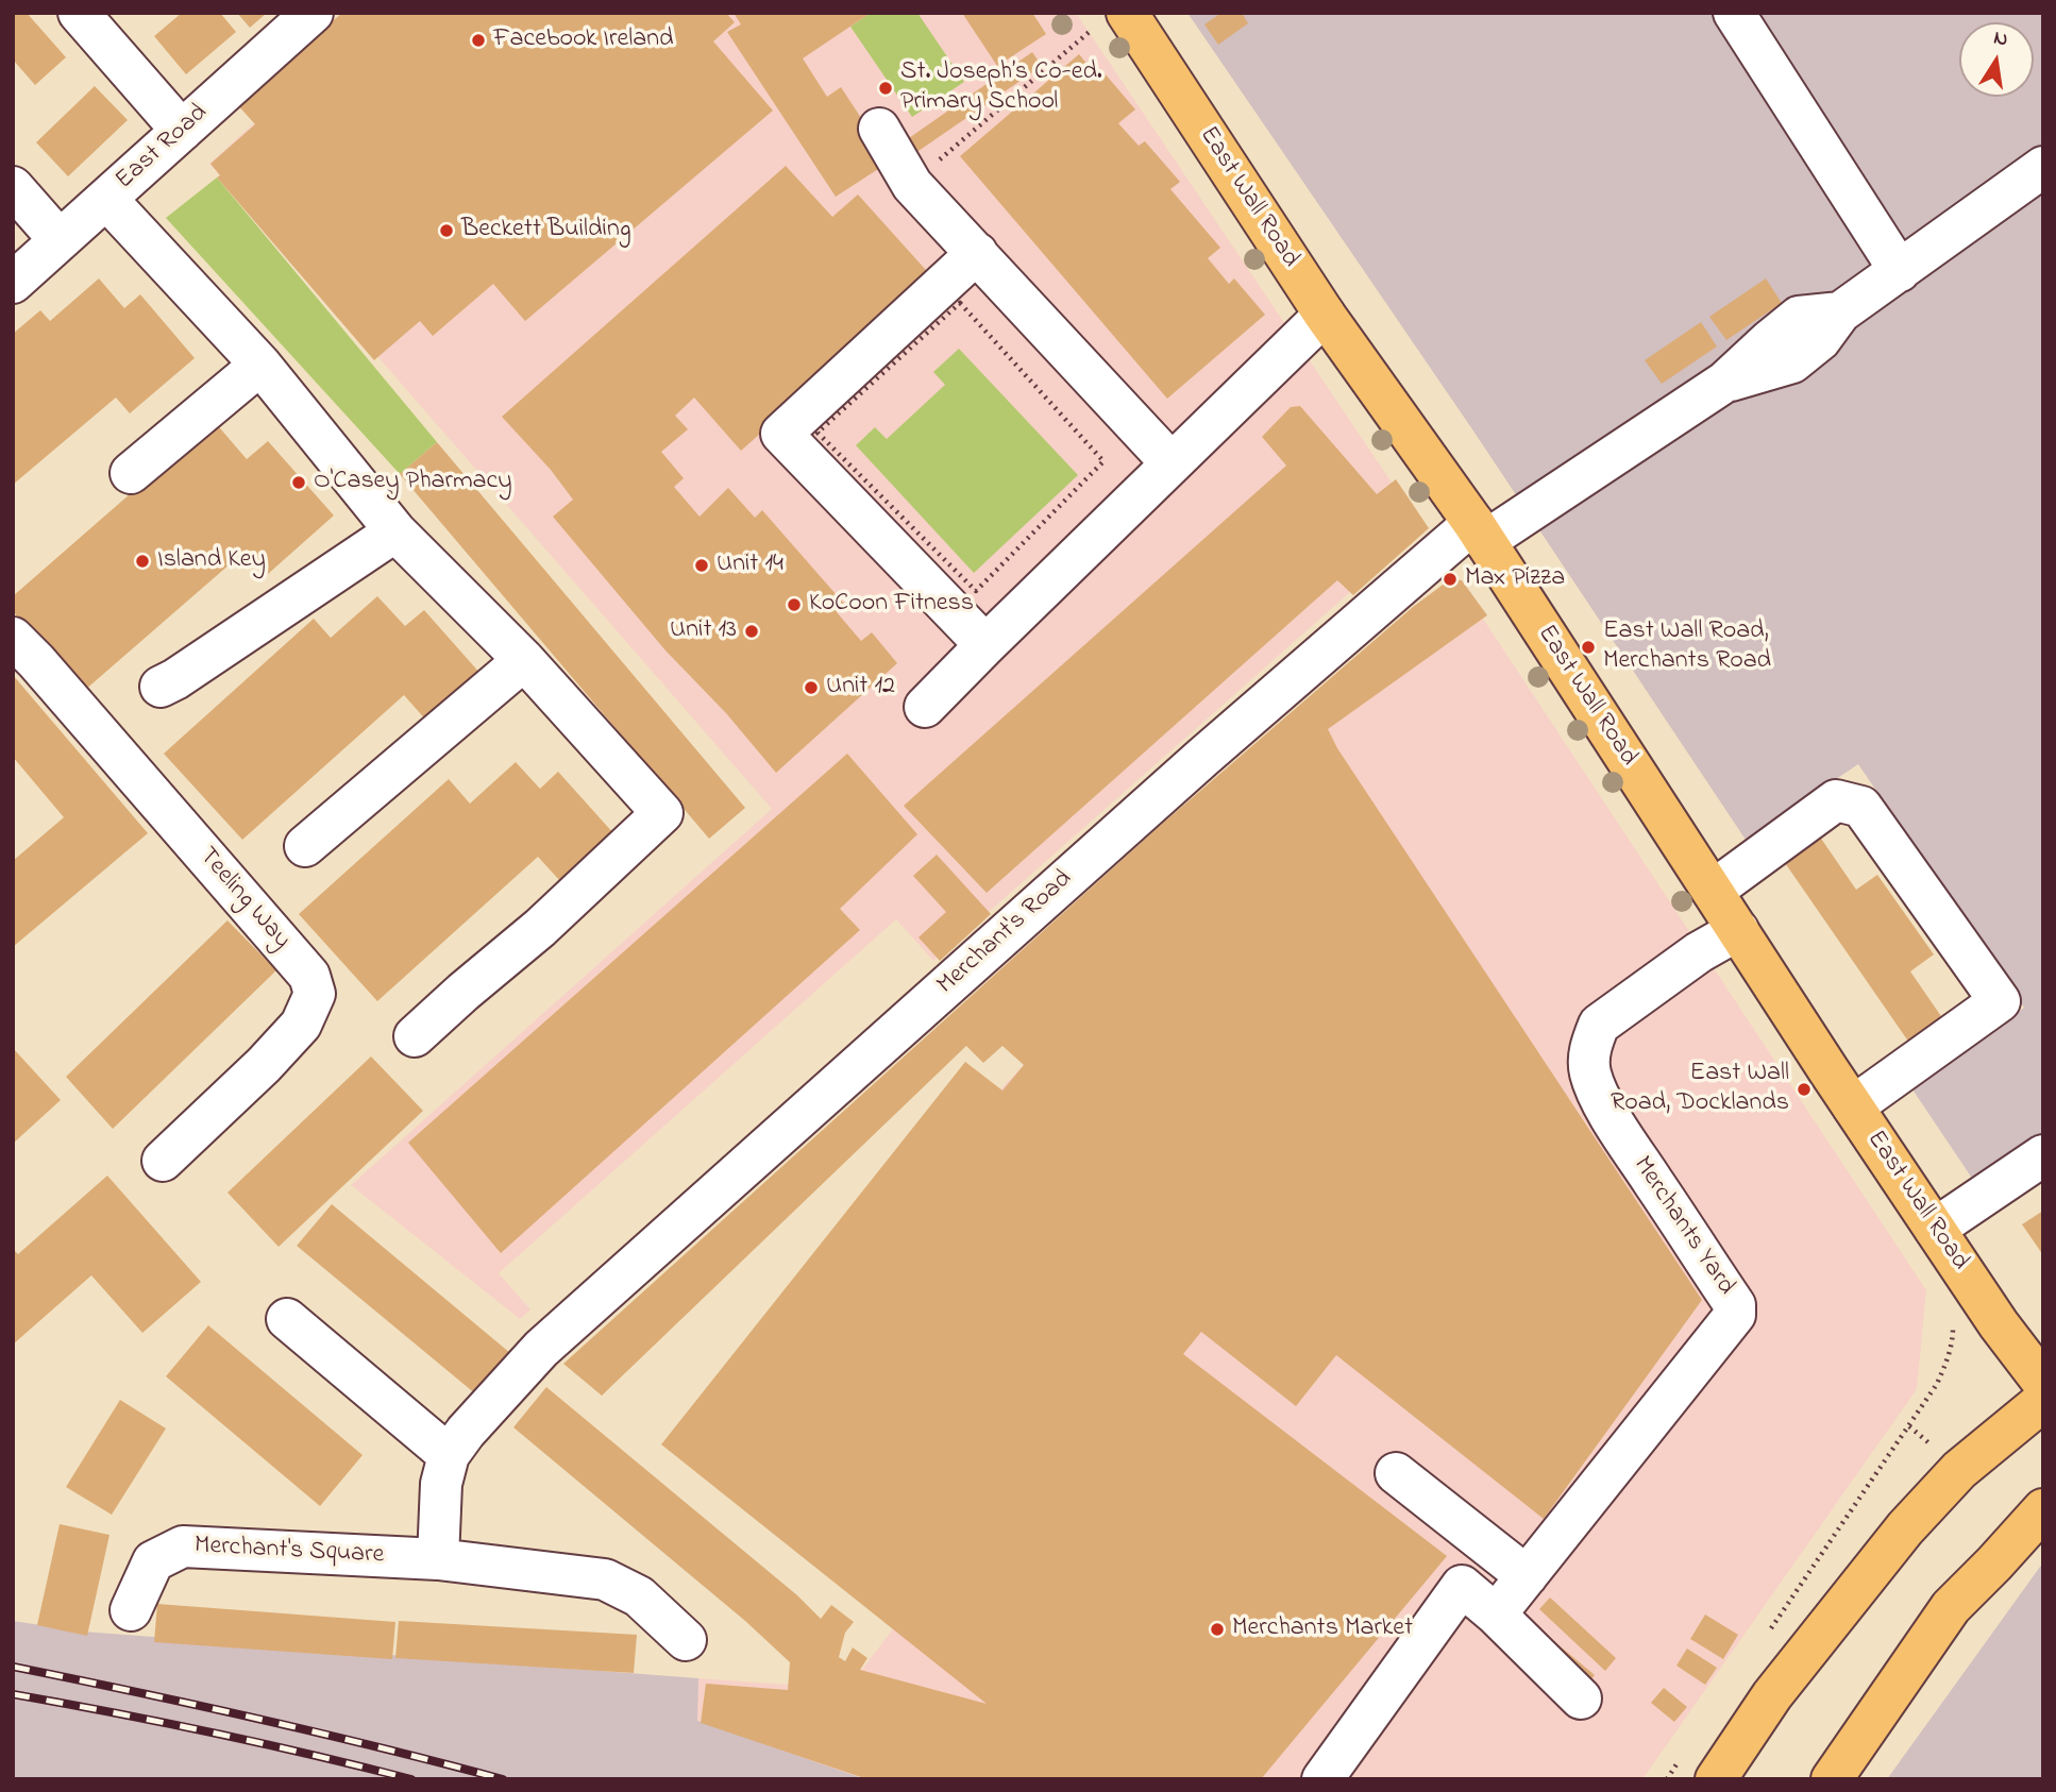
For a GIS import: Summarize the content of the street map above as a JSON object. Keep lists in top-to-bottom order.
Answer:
{
  "streets": {
    "main road": ["East Wall Road"],
    "street": [
      "East Road",
      "Teeling Way",
      "Merchant's Road",
      "Merchants Yard",
      "Merchant's Square"
    ]
  },
  "crossings": [
    ["East Wall Road", "Merchant's Road"],
    ["East Wall Road", "Merchants Yard"]
  ],
  "places": [
    "Facebook Ireland",
    "St. Joseph’s Co-ed. Primary School",
    "Beckett Building",
    "O'Casey Pharmacy",
    "Island Key",
    "Unit 14",
    "Max Pizza",
    "KoCoon Fitness",
    "Unit 13",
    "East Wall Road, Merchants Road",
    "Unit 12",
    "East Wall Road, Docklands",
    "Merchants Market"
  ],
  "north": "top"
}
